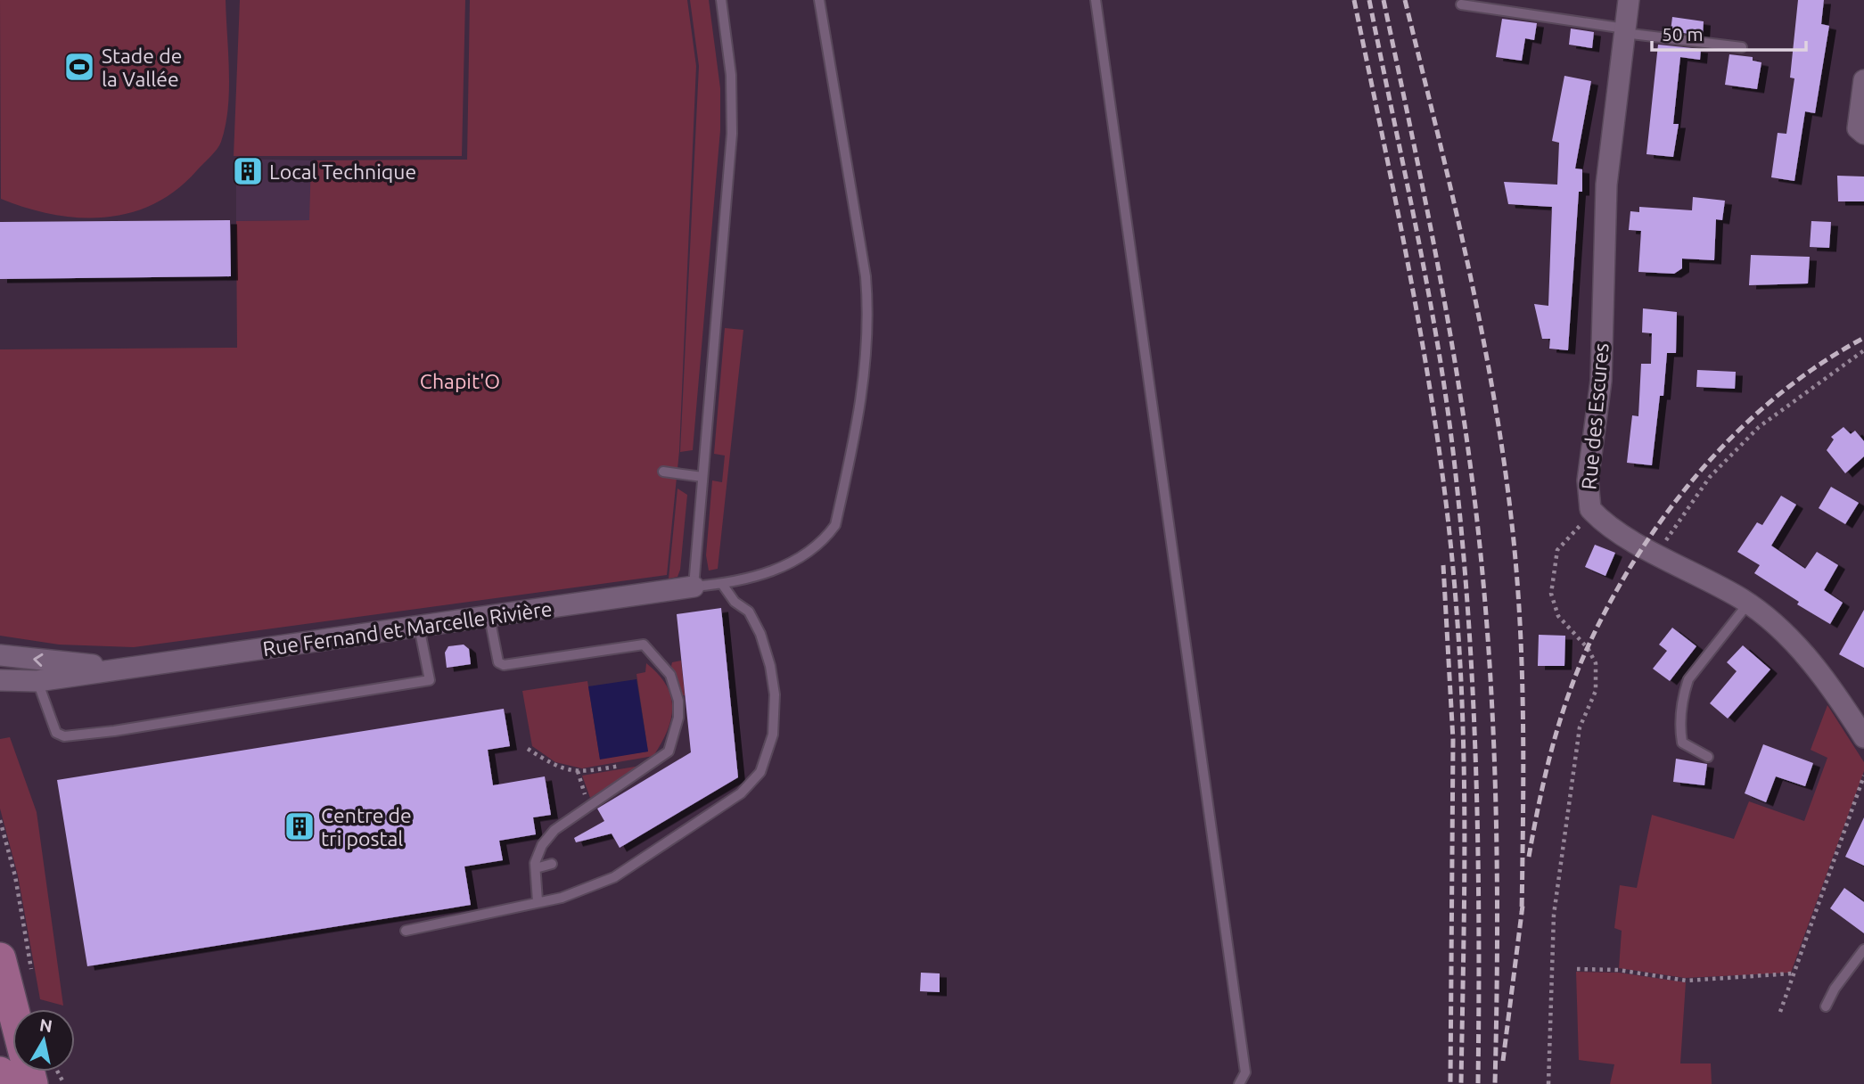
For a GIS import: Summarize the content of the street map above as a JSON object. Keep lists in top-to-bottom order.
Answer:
{
  "streets": {
    "street": ["Rue des Escures", "Rue Fernand et Marcelle Rivière"]
  },
  "parks": ["Chapit'O"],
  "places": {
    "sports": ["Stade de la Vallée"],
    "building": ["Local Technique", "Centre de tri postal"]
  },
  "scale_bar": "50 m",
  "north": "top"
}
